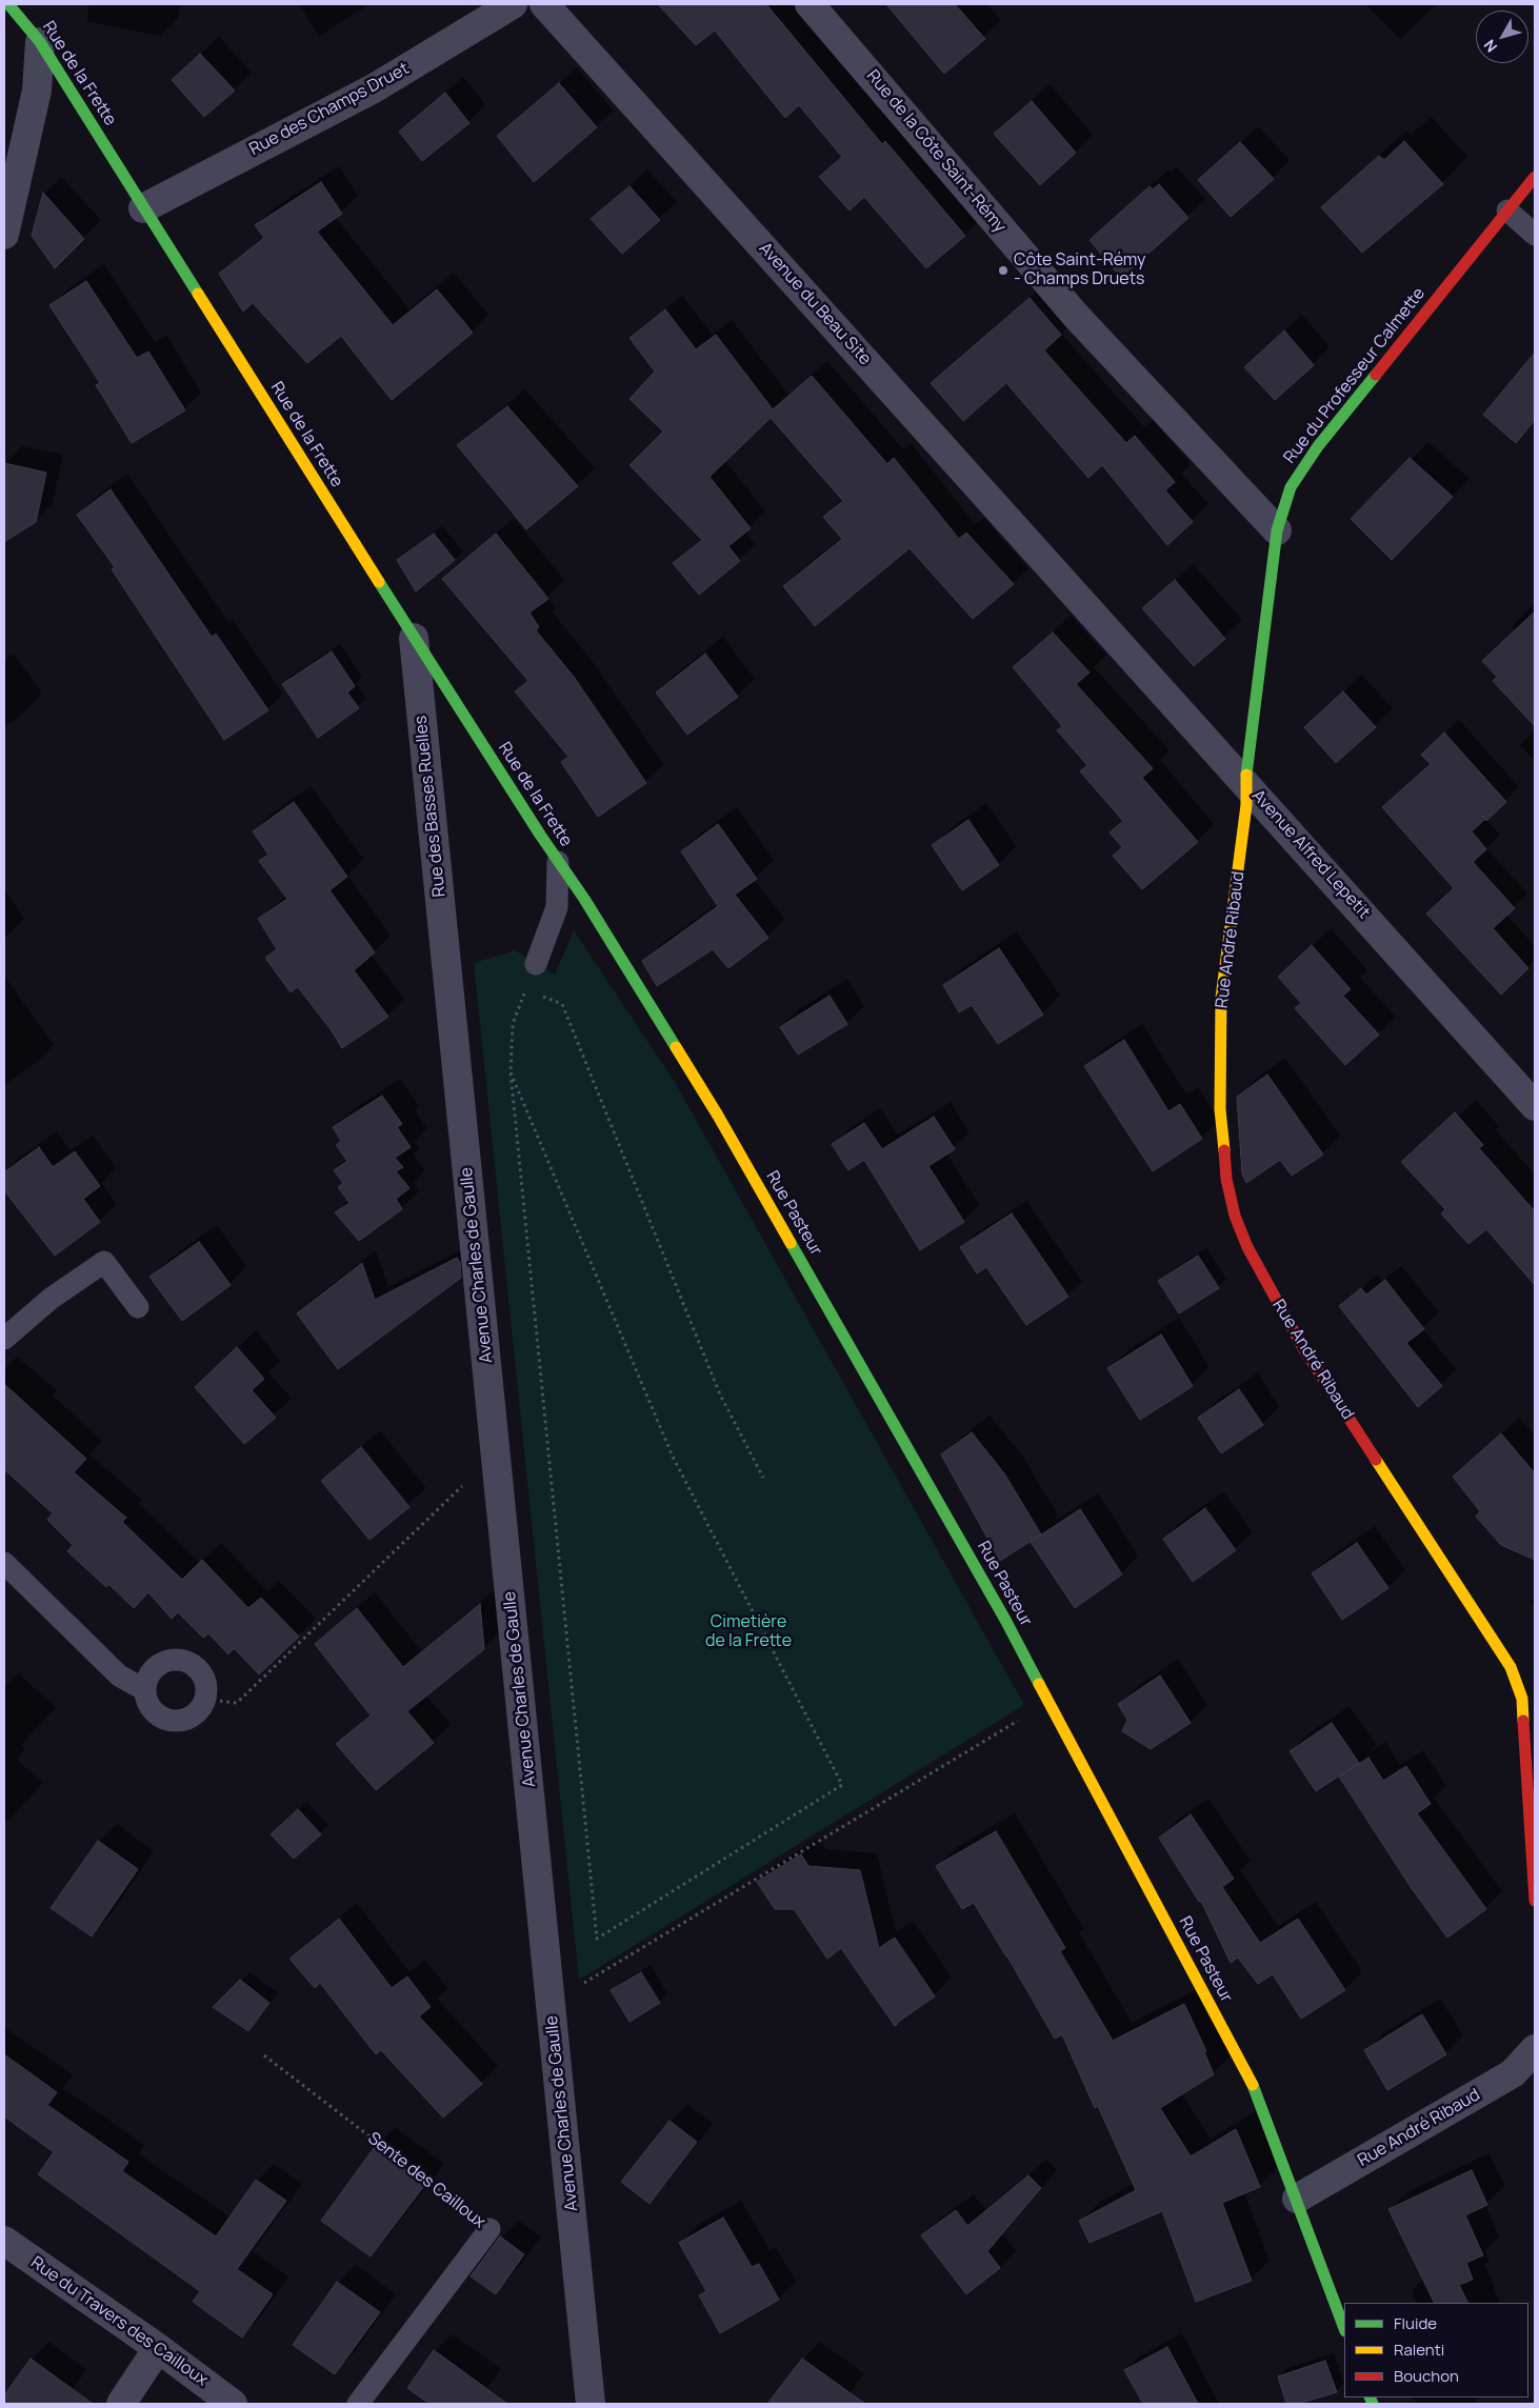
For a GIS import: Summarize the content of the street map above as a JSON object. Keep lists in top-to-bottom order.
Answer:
{
  "streets": {
    "street": [
      "Rue de la Frette",
      "Rue des Champs Druet",
      "Rue de la Côte Saint-Rémy",
      "Avenue du Beau Site",
      "Rue du Professeur Calmette",
      "Rue des Basses Ruelles",
      "Avenue Alfred Lepetit",
      "Rue André Ribaud",
      "Rue Pasteur",
      "Avenue Charles de Gaulle",
      "Rue du Travers des Cailloux"
    ],
    "lane": ["Sente des Cailloux"]
  },
  "crossings": [
    ["Rue de la Frette", "Rue des Champs Druet"],
    ["Rue de la Frette", "Rue des Basses Ruelles"],
    ["Rue de la Frette", "Rue Pasteur"],
    ["Rue de la Côte Saint-Rémy", "Rue du Professeur Calmette"],
    ["Avenue du Beau Site", "Avenue Alfred Lepetit"],
    ["Rue du Professeur Calmette", "Avenue Alfred Lepetit"],
    ["Rue du Professeur Calmette", "Rue André Ribaud"],
    ["Rue des Basses Ruelles", "Avenue Charles de Gaulle"],
    ["Avenue Alfred Lepetit", "Rue André Ribaud"],
    ["Rue André Ribaud", "Rue Pasteur"]
  ],
  "parks": ["Cimetière de la Frette"],
  "places": ["Côte Saint-Rémy - Champs Druets"],
  "legend": ["Fluide", "Ralenti", "Bouchon"],
  "north": "bottom left"
}
